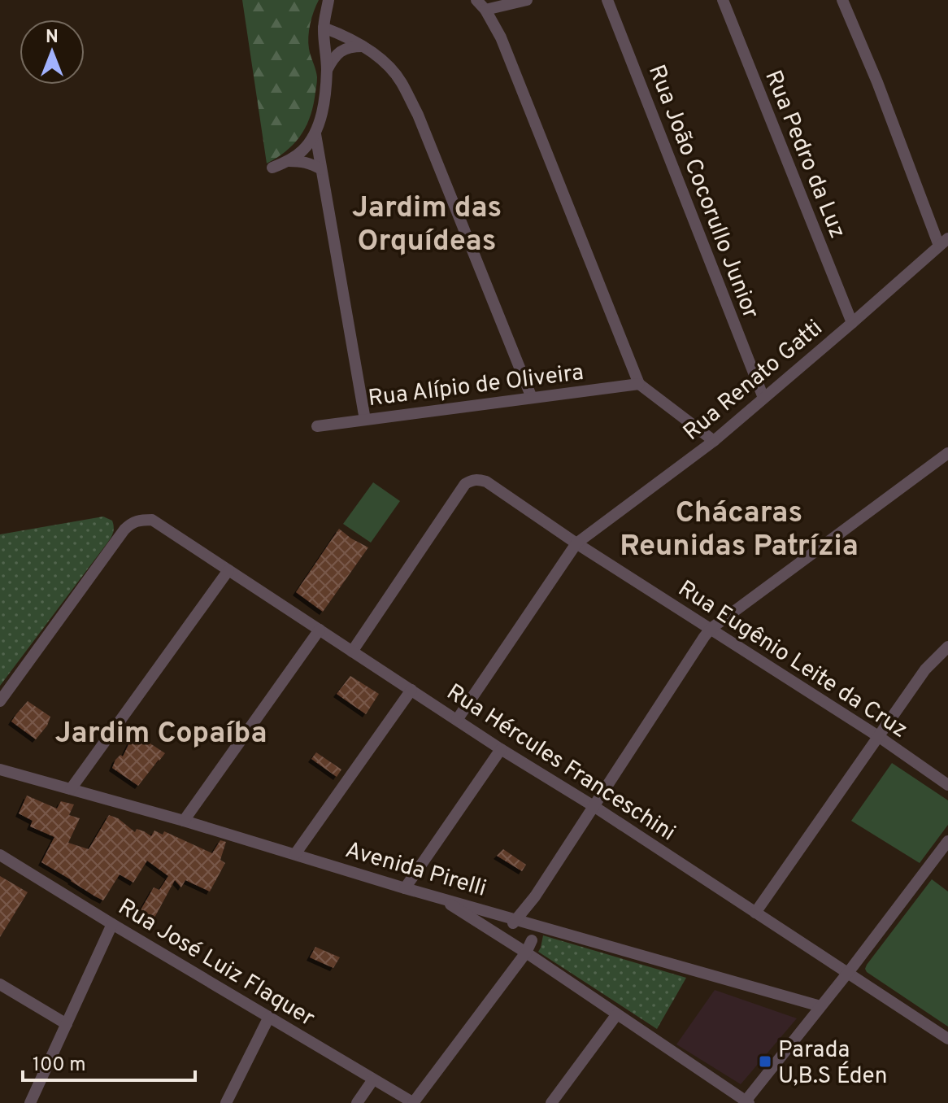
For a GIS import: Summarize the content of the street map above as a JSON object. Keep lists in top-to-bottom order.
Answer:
{
  "streets": {
    "street": [
      "Rua Pedro da Luz",
      "Rua João Cocorullo Junior",
      "Rua Renato Gatti",
      "Rua Alípio de Oliveira",
      "Rua Eugênio Leite da Cruz",
      "Rua Hércules Franceschini",
      "Avenida Pirelli",
      "Rua José Luiz Flaquer"
    ]
  },
  "crossings": [
    ["Rua Pedro da Luz", "Rua Renato Gatti"],
    ["Rua João Cocorullo Junior", "Rua Renato Gatti"],
    ["Rua Renato Gatti", "Rua Eugênio Leite da Cruz"],
    ["Rua Renato Gatti", "Rua Hércules Franceschini"],
    ["Rua Eugênio Leite da Cruz", "Rua Hércules Franceschini"]
  ],
  "districts": ["Jardim das Orquídeas", "Chácaras Reunidas Patrízia", "Jardim Copaíba"],
  "places": {
    "transit": ["Parada U,B.S Éden"]
  },
  "scale_bar": "100 m",
  "north": "top"
}
